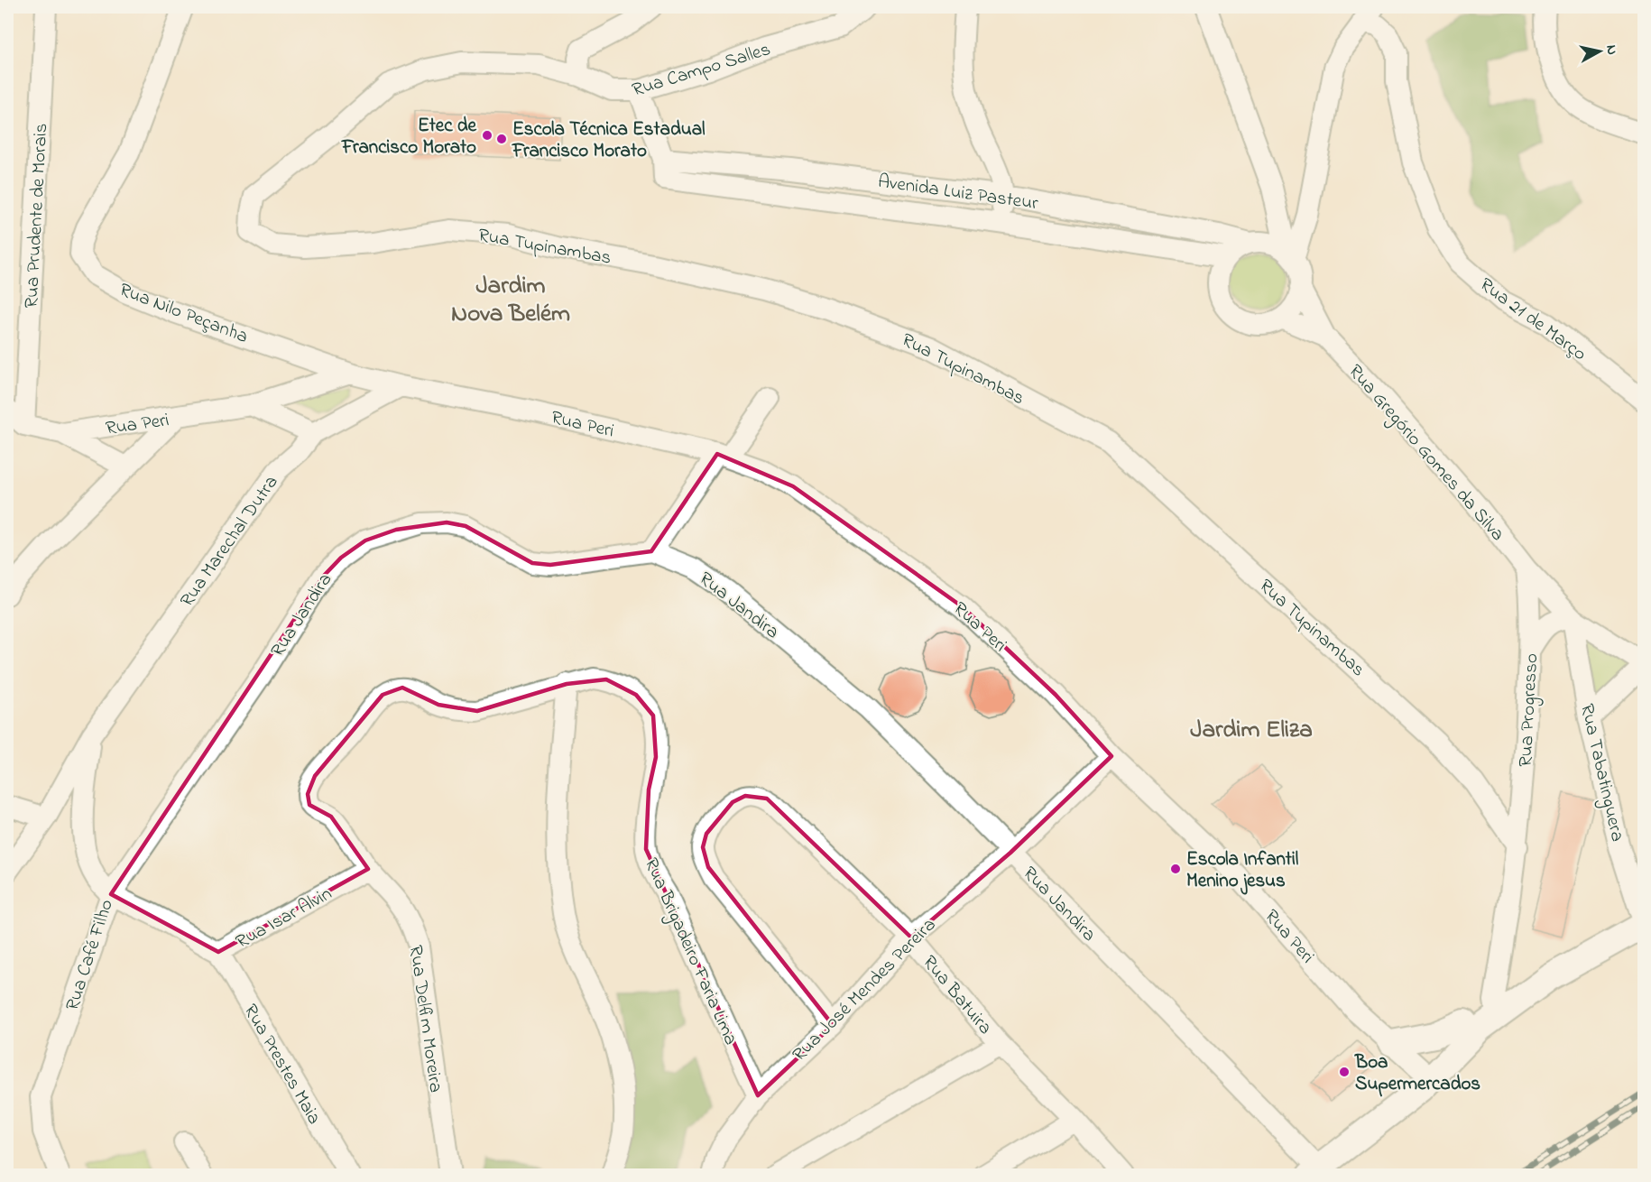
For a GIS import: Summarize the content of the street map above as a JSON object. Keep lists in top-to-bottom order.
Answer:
{
  "streets": {
    "street": [
      "Rua Campo Salles",
      "Avenida Luiz Pasteur",
      "Rua Prudente de Morais",
      "Rua Tupinambas",
      "Rua Nilo Peçanha",
      "Rua 21 de Março",
      "Rua Peri",
      "Rua Gregório Gomes da Silva",
      "Rua Marechal Dutra",
      "Rua Jandira",
      "Rua Progresso",
      "Rua Tabatinguera",
      "Rua Isar Alvin",
      "Rua Brigadeiro Faria Lima",
      "Rua Café Filho",
      "Rua José Mendes Pereira",
      "Rua Batuira",
      "Rua Delfim Moreira",
      "Rua Prestes Maia"
    ]
  },
  "crossings": [
    ["Rua Campo Salles", "Rua Tupinambas"],
    ["Avenida Luiz Pasteur", "Rua Gregório Gomes da Silva"],
    ["Rua Prudente de Morais", "Rua Peri"],
    ["Rua Tupinambas", "Rua Progresso"],
    ["Rua Nilo Peçanha", "Rua Peri"],
    ["Rua Nilo Peçanha", "Rua Marechal Dutra"],
    ["Rua Peri", "Rua Marechal Dutra"],
    ["Rua Peri", "Rua José Mendes Pereira"],
    ["Rua Gregório Gomes da Silva", "Rua Progresso"],
    ["Rua Marechal Dutra", "Rua Café Filho"],
    ["Rua Jandira", "Rua Isar Alvin"],
    ["Rua Jandira", "Rua Café Filho"],
    ["Rua Jandira", "Rua José Mendes Pereira"],
    ["Rua Isar Alvin", "Rua Café Filho"],
    ["Rua Isar Alvin", "Rua Delfim Moreira"],
    ["Rua Isar Alvin", "Rua Prestes Maia"],
    ["Rua Brigadeiro Faria Lima", "Rua José Mendes Pereira"],
    ["Rua Brigadeiro Faria Lima", "Rua Delfim Moreira"],
    ["Rua José Mendes Pereira", "Rua Batuira"]
  ],
  "districts": ["Jardim Nova Belém", "Jardim Eliza"],
  "places": [
    "Etec de Francisco Morato",
    "Escola Técnica Estadual Francisco Morato",
    "Escola Infantil Menino jesus",
    "Boa Supermercados"
  ],
  "north": "right"
}
